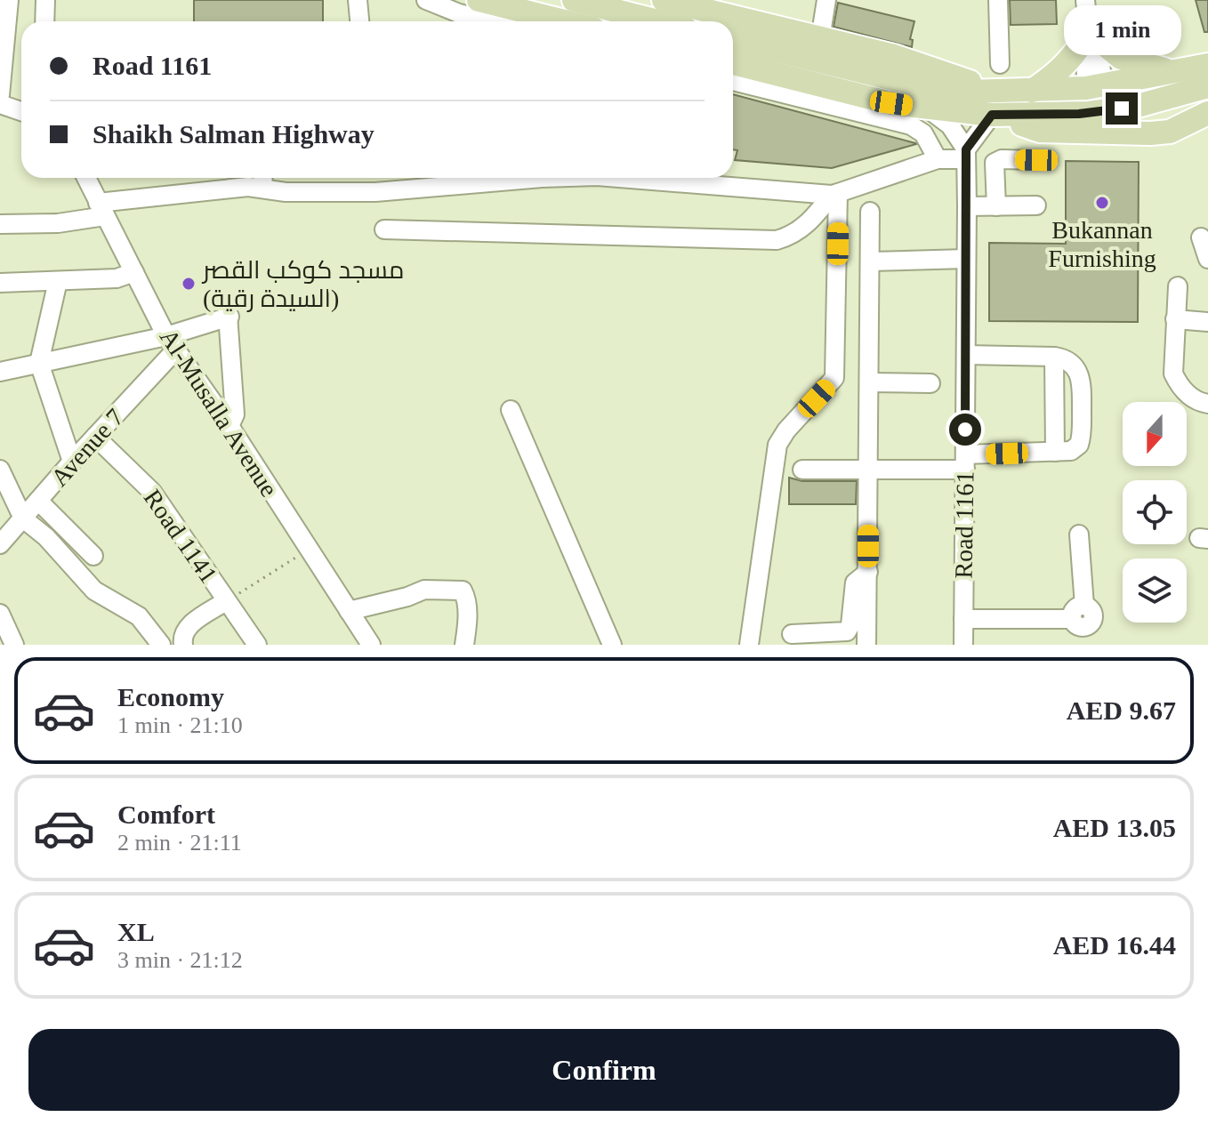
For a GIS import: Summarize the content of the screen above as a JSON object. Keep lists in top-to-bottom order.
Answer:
{
  "streets": {
    "street": [
      "Al-Musalla Avenue",
      "Avenue 7",
      "Road 1161",
      "Road 1141"
    ]
  },
  "crossings": [
    ["Al-Musalla Avenue", "Avenue 7"],
    ["Avenue 7", "Road 1141"]
  ],
  "places": ["Bukannan Furnishing", "مسجد كوكب القصر (السيدة رقية)"],
  "north": "bottom",
  "page": {
    "bubble": "1 min",
    "banner": ["Road 1161", "Shaikh Salman Highway"],
    "list": [
      {
        "name": "Economy",
        "note": "1 min · 21:10",
        "value": "AED 9.67"
      },
      {
        "name": "Comfort",
        "note": "2 min · 21:11",
        "value": "AED 13.05"
      },
      {
        "name": "XL",
        "note": "3 min · 21:12",
        "value": "AED 16.44"
      }
    ],
    "buttons": "Confirm"
  }
}
